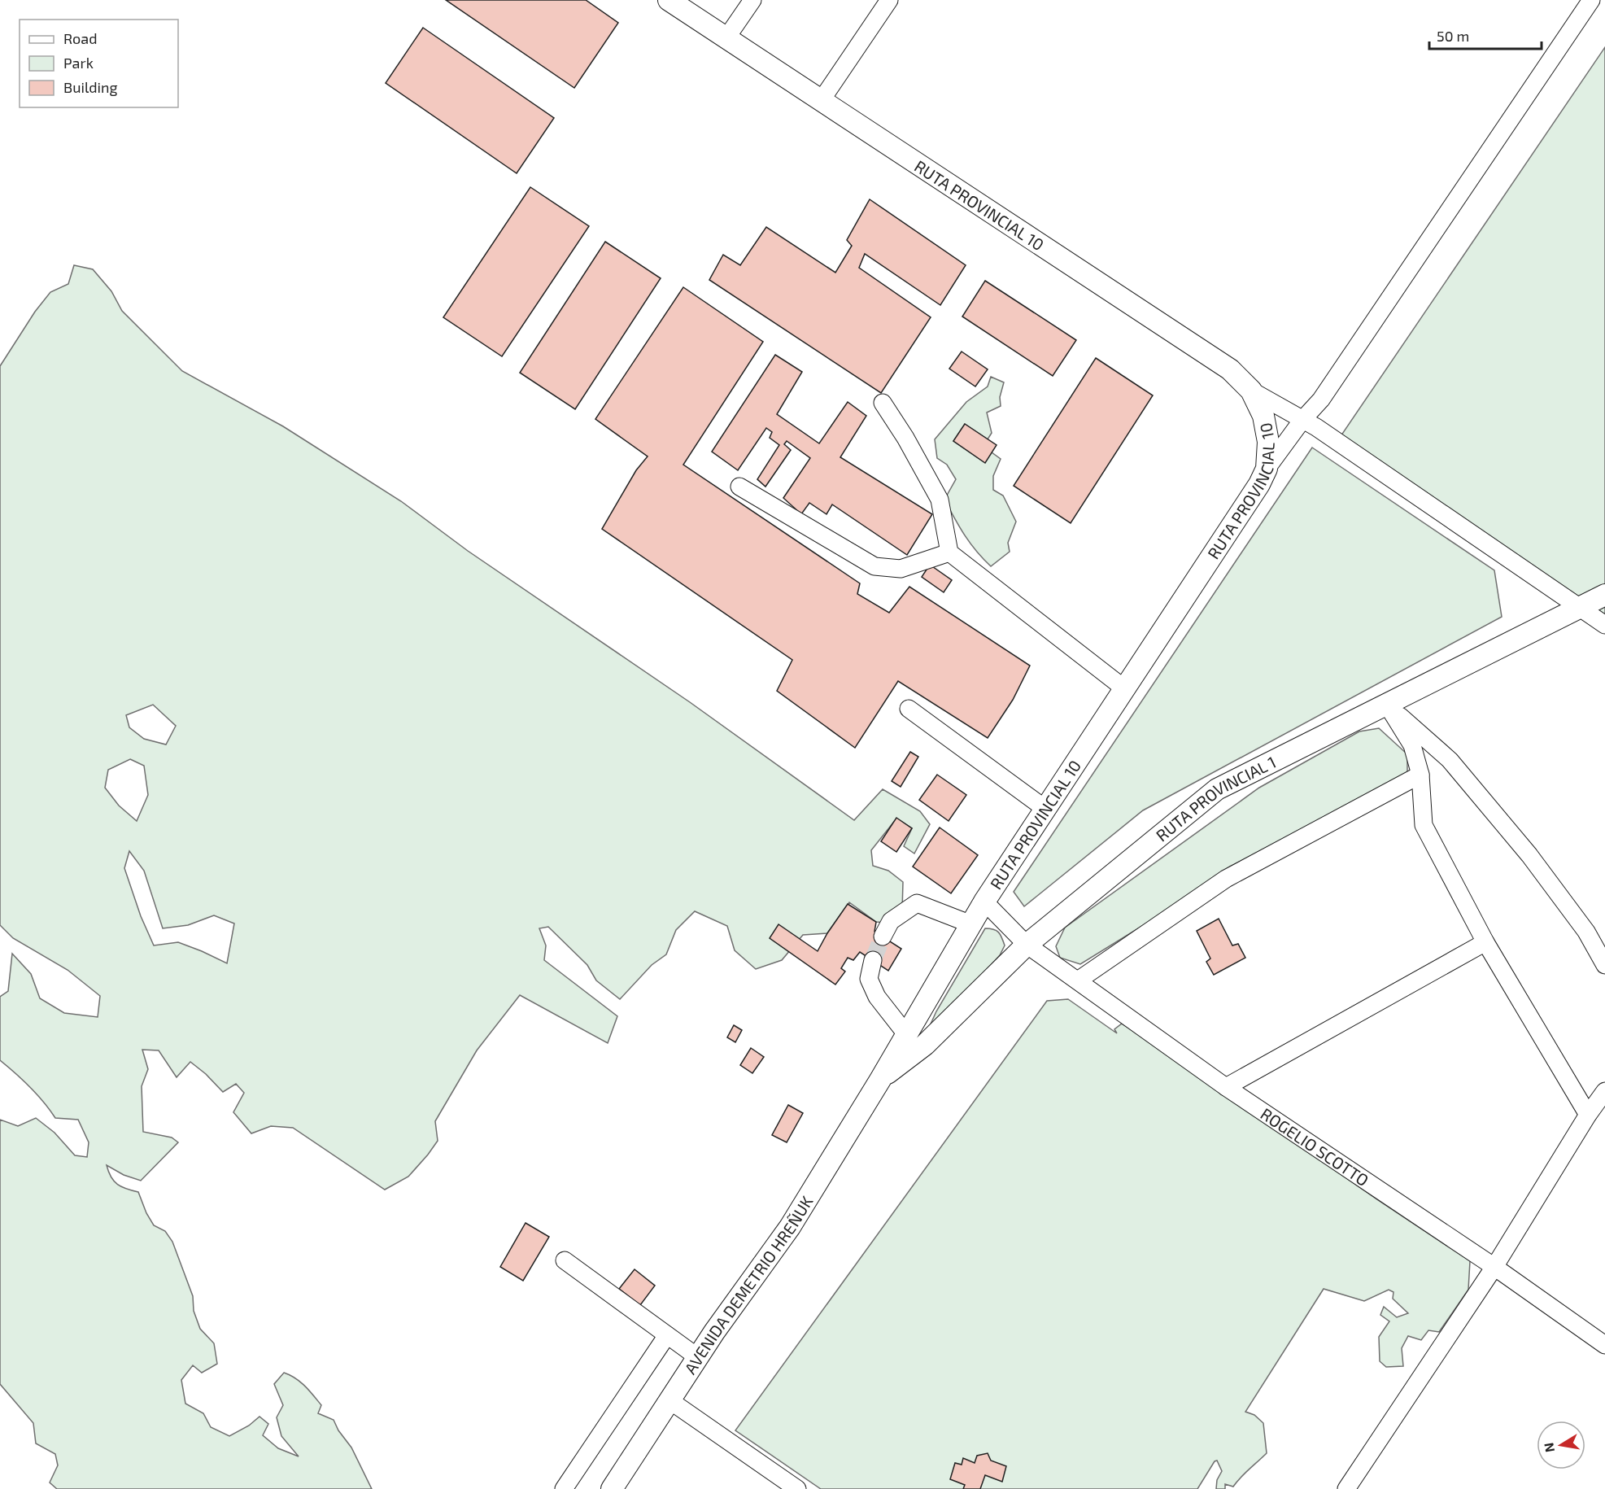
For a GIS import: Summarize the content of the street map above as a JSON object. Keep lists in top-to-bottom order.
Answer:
{
  "streets": {
    "main road": ["RUTA PROVINCIAL 10", "RUTA PROVINCIAL 1", "AVENIDA DEMETRIO HREÑUK"],
    "street": ["ROGELIO SCOTTO"]
  },
  "crossings": [
    ["RUTA PROVINCIAL 10", "RUTA PROVINCIAL 1"],
    ["RUTA PROVINCIAL 10", "ROGELIO SCOTTO"],
    ["RUTA PROVINCIAL 10", "AVENIDA DEMETRIO HREÑUK"],
    ["RUTA PROVINCIAL 1", "ROGELIO SCOTTO"],
    ["RUTA PROVINCIAL 1", "AVENIDA DEMETRIO HREÑUK"]
  ],
  "legend": ["Road", "Park", "Building"],
  "scale_bar": "50 m",
  "north": "left"
}
